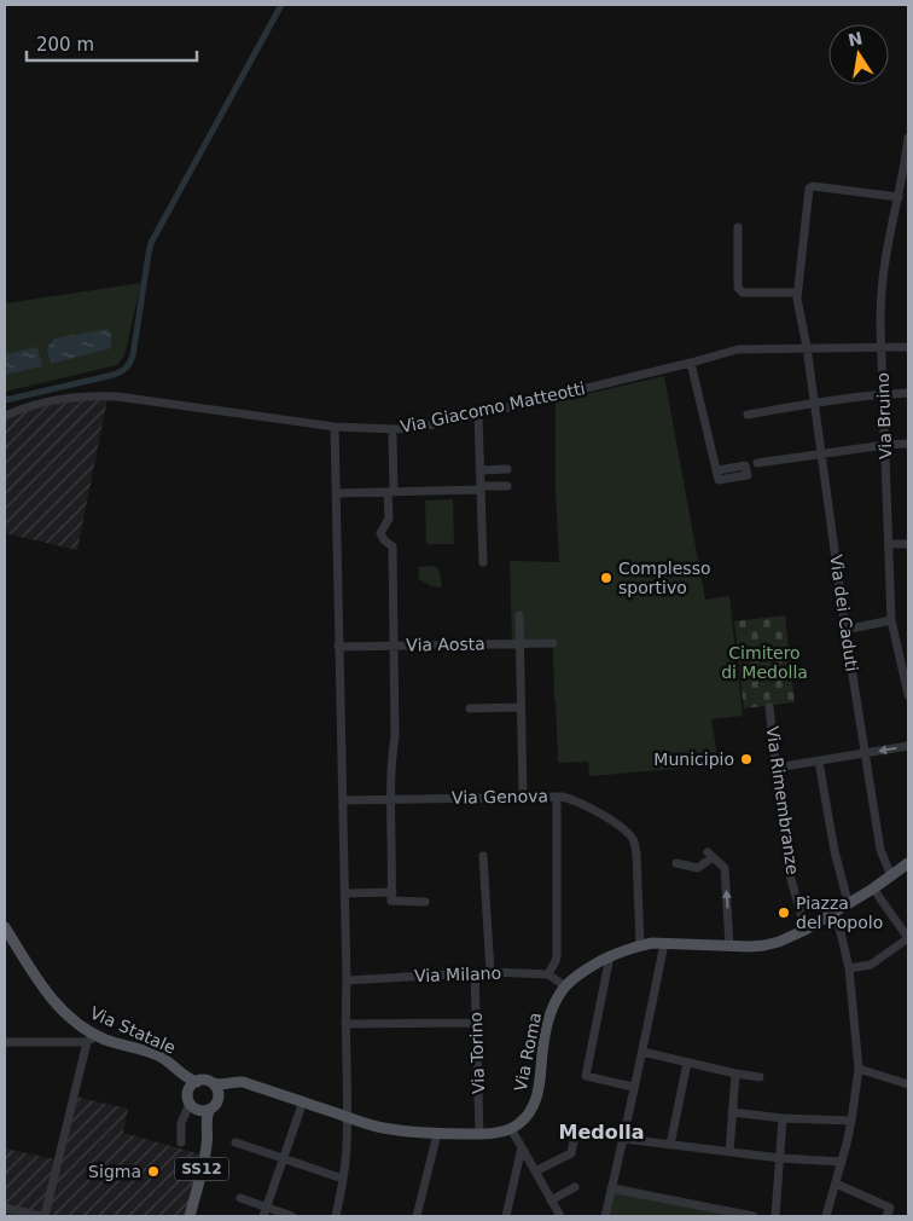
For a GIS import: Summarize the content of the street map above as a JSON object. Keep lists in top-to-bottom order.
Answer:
{
  "streets": {
    "main road": ["Via Statale", "Via Roma", "SS12"],
    "street": [
      "Via Giacomo Matteotti",
      "Via Bruino",
      "Via dei Caduti",
      "Via Aosta",
      "Via Genova",
      "Via Rimembranze",
      "Via Milano",
      "Via Torino"
    ]
  },
  "crossings": [
    ["Via Giacomo Matteotti", "Via Bruino"],
    ["Via Giacomo Matteotti", "Via dei Caduti"],
    ["Via Bruino", "Via dei Caduti"],
    ["Via dei Caduti", "Via Roma"],
    ["Via Genova", "Via Roma"],
    ["Via Rimembranze", "Via Roma"],
    ["Via Milano", "Via Torino"],
    ["Via Statale", "SS12"]
  ],
  "districts": ["Medolla"],
  "parks": ["Cimitero di Medolla"],
  "places": [
    "Complesso sportivo",
    "Municipio",
    "Piazza del Popolo",
    "Sigma"
  ],
  "scale_bar": "200 m",
  "north": "top"
}
